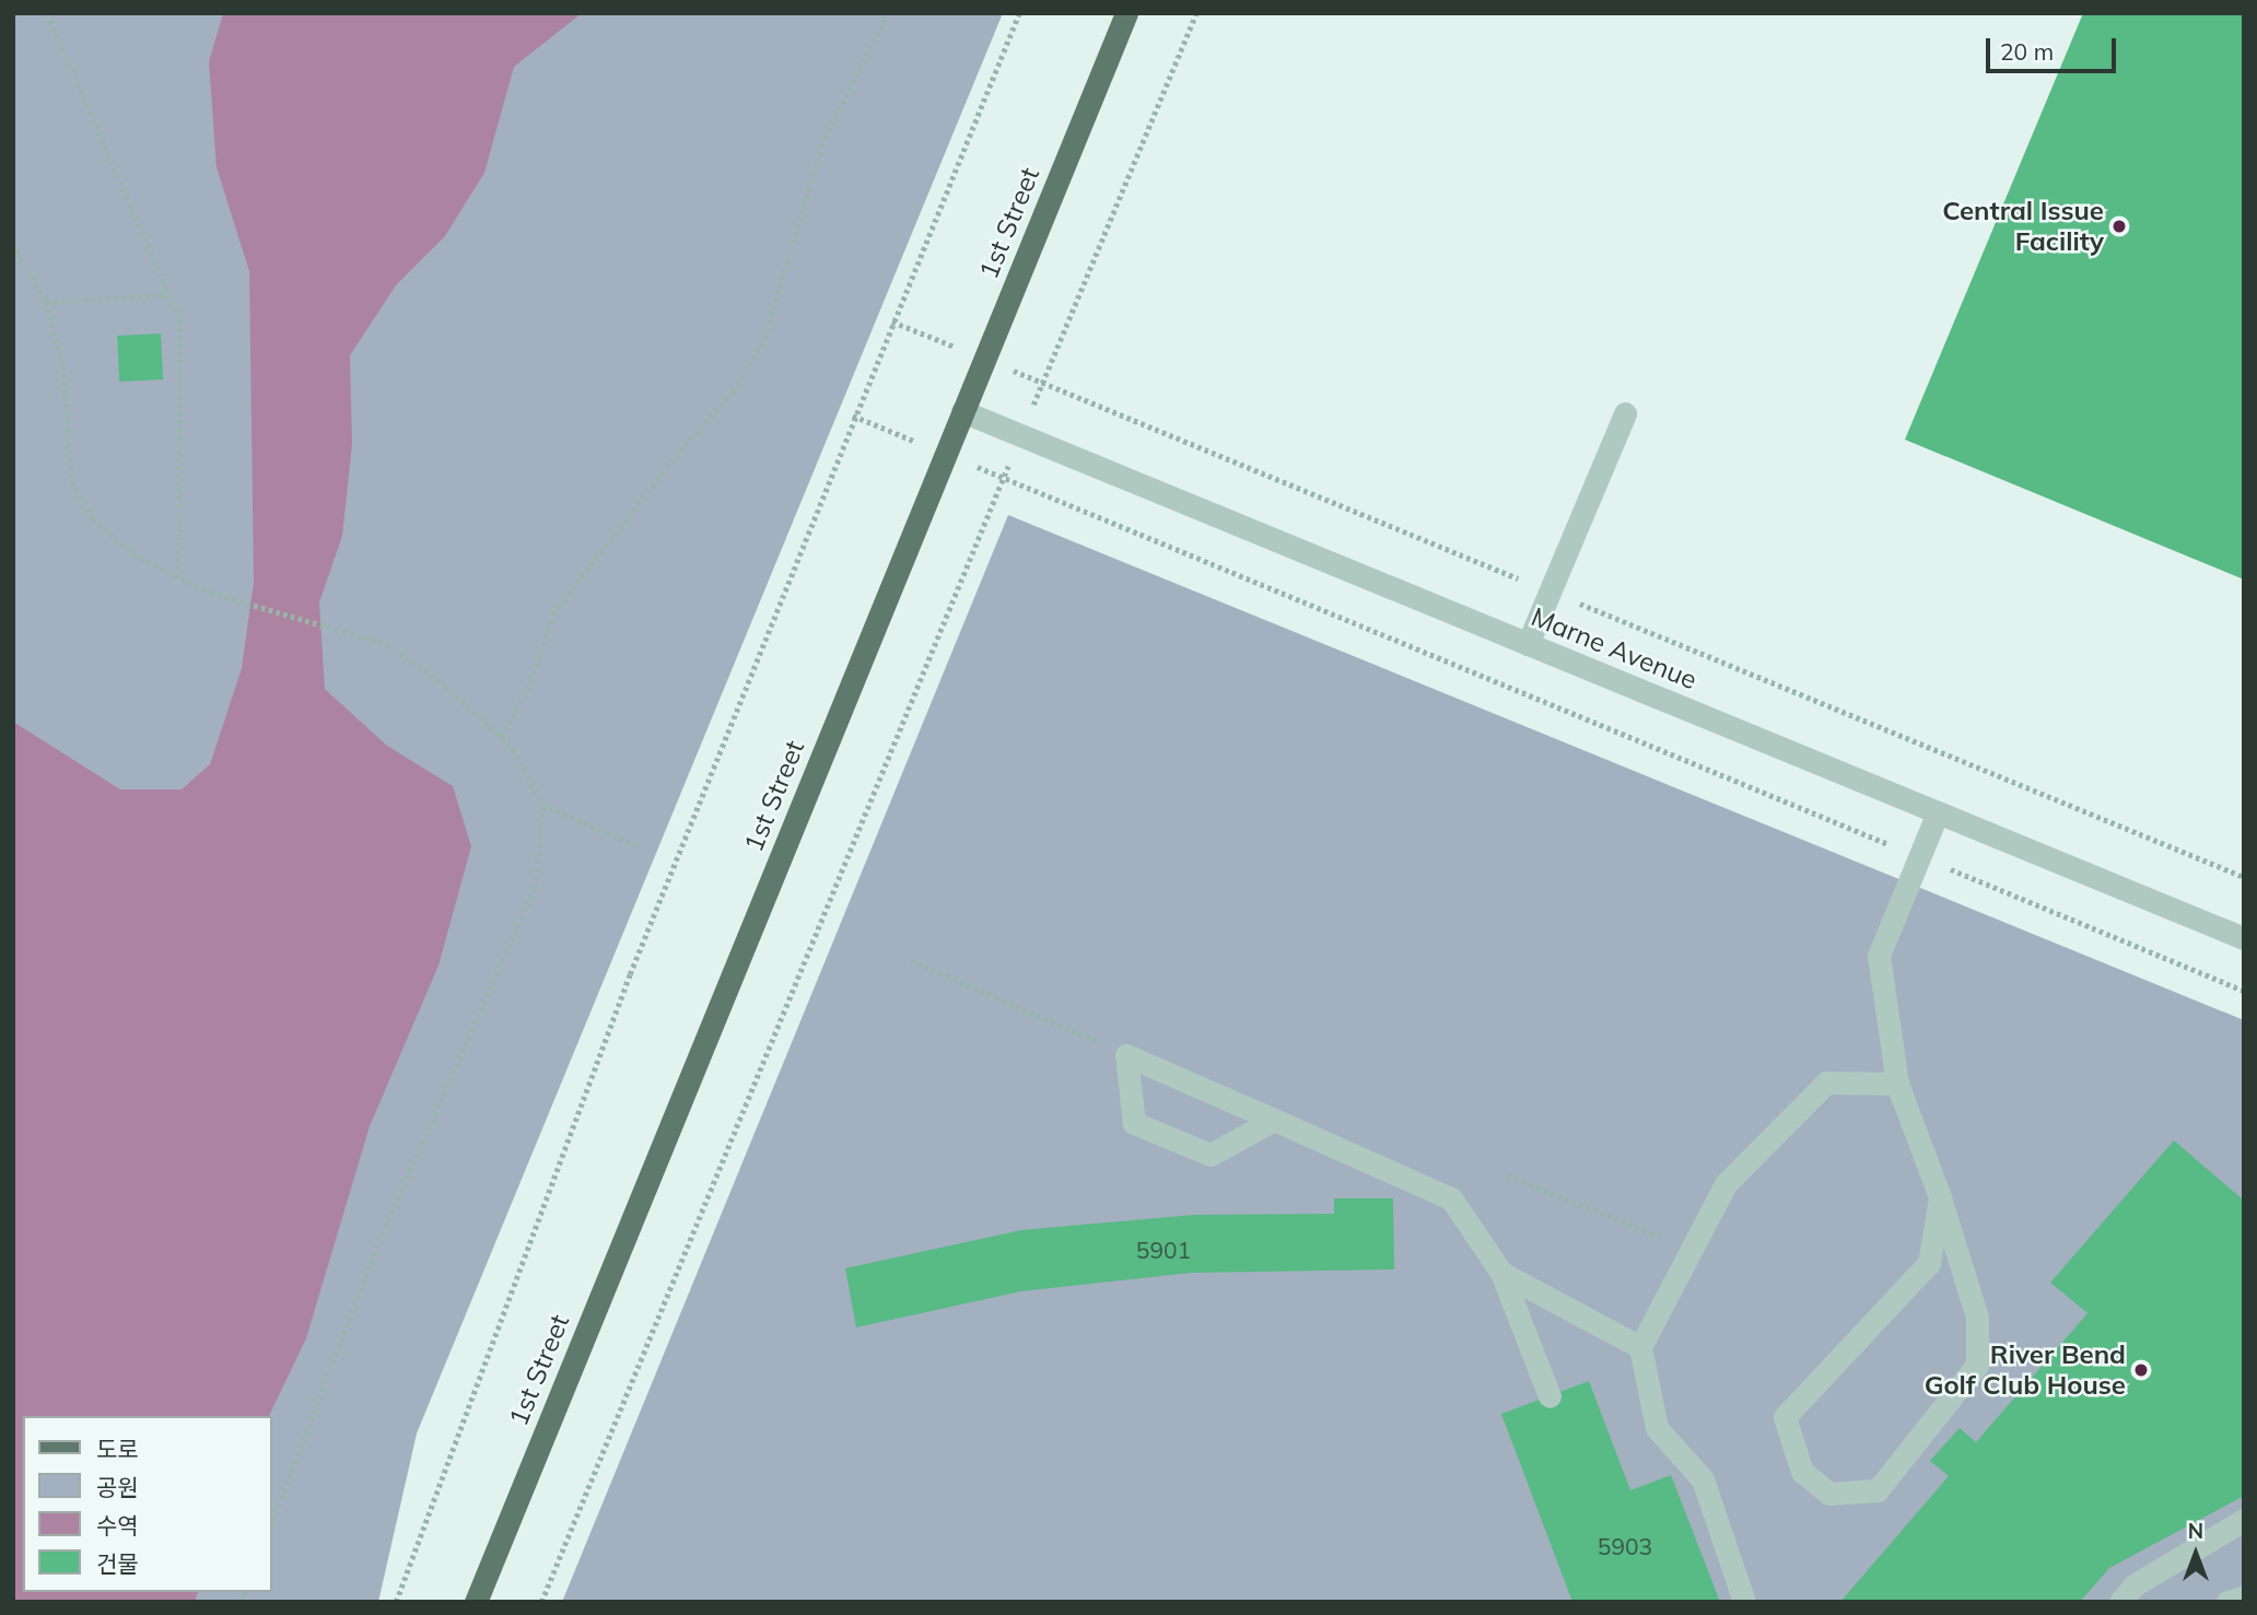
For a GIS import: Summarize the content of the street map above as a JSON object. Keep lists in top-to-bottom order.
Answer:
{
  "streets": {
    "main road": ["1st Street"],
    "street": ["Marne Avenue"]
  },
  "crossings": [
    ["1st Street", "Marne Avenue"]
  ],
  "places": ["Central Issue Facility", "River Bend Golf Club House"],
  "house_numbers": ["5901", "5903"],
  "legend": [
    "도로",
    "공원",
    "수역",
    "건물"
  ],
  "scale_bar": "20 m",
  "north": "top"
}
